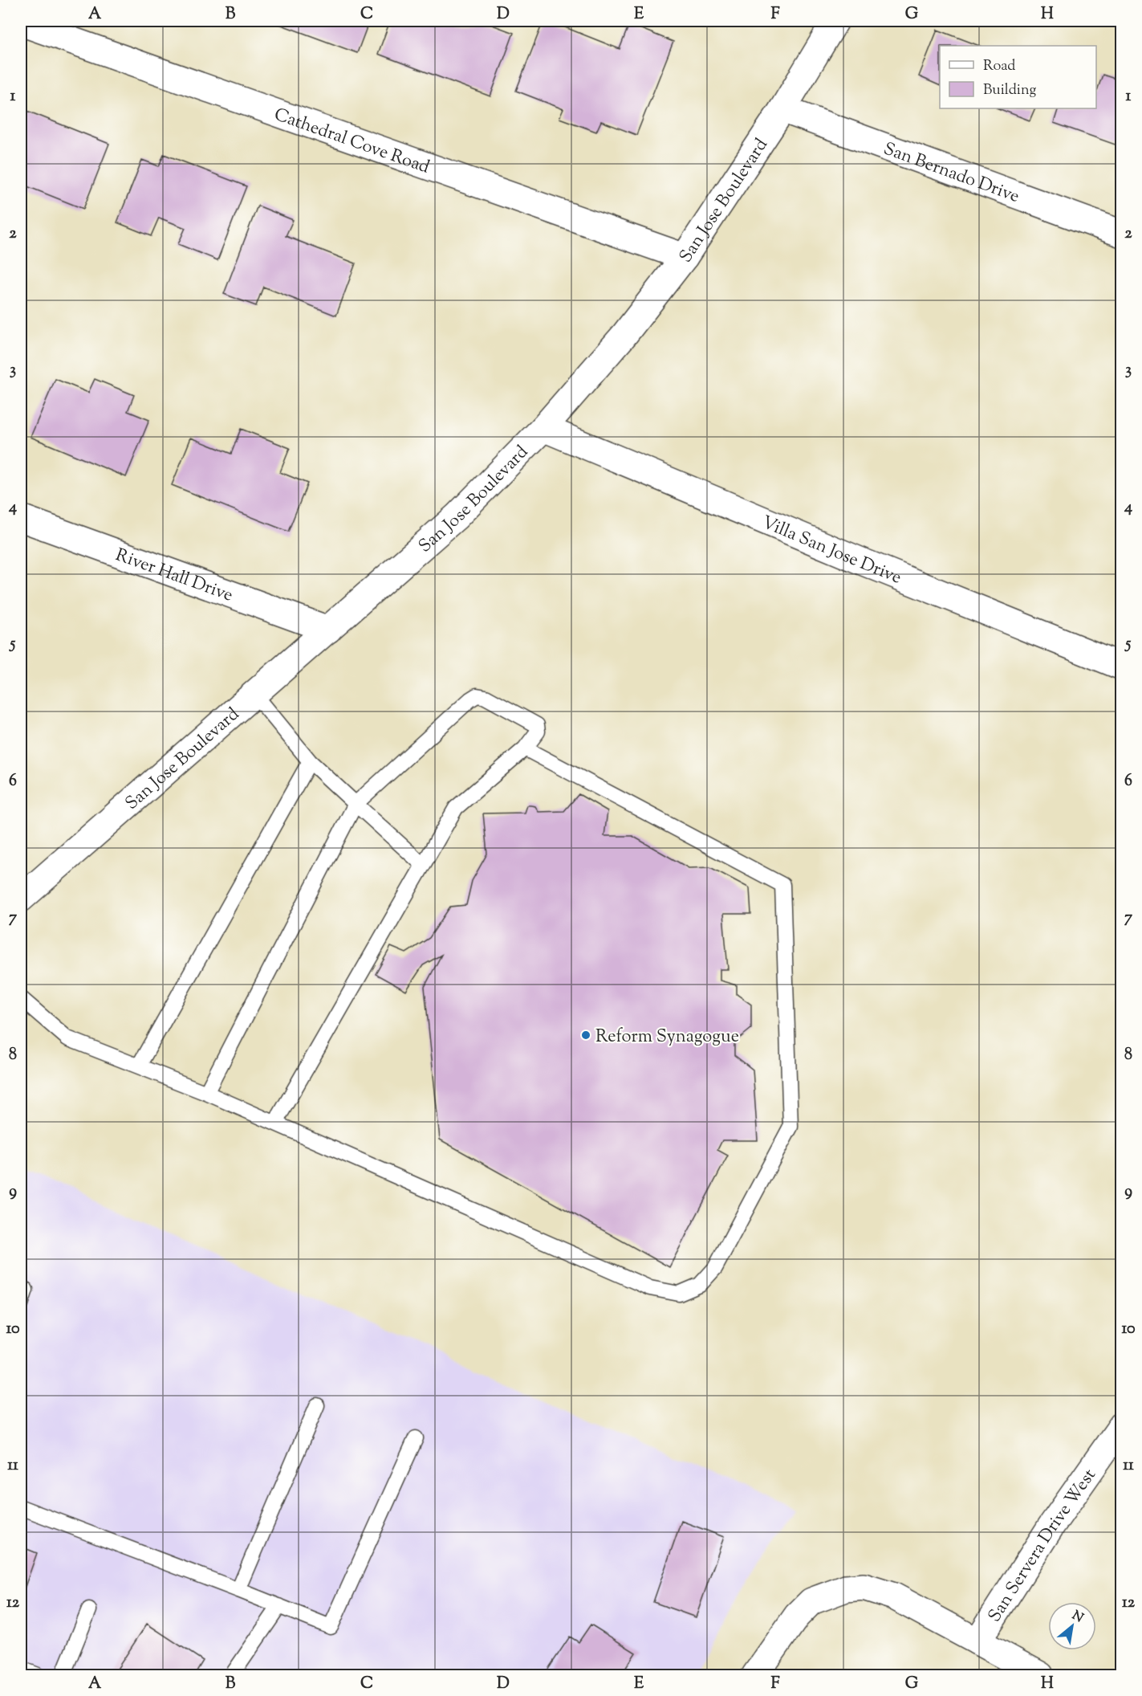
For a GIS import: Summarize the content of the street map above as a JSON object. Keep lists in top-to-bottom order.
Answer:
{
  "streets": {
    "street": [
      "Cathedral Cove Road",
      "San Bernado Drive",
      "San Jose Boulevard",
      "Villa San Jose Drive",
      "River Hall Drive",
      "San Servera Drive West"
    ]
  },
  "crossings": [
    ["Cathedral Cove Road", "San Jose Boulevard"],
    ["San Bernado Drive", "San Jose Boulevard"],
    ["San Jose Boulevard", "Villa San Jose Drive"],
    ["San Jose Boulevard", "River Hall Drive"]
  ],
  "places": ["Reform Synagogue"],
  "legend": ["Road", "Building"],
  "north": "top right",
  "grid": {
    "columns": [
      "A",
      "B",
      "C",
      "D",
      "E",
      "F",
      "G",
      "H"
    ],
    "rows": [
      "1",
      "2",
      "3",
      "4",
      "5",
      "6",
      "7",
      "8",
      "9",
      "10",
      "11",
      "12"
    ]
  }
}
